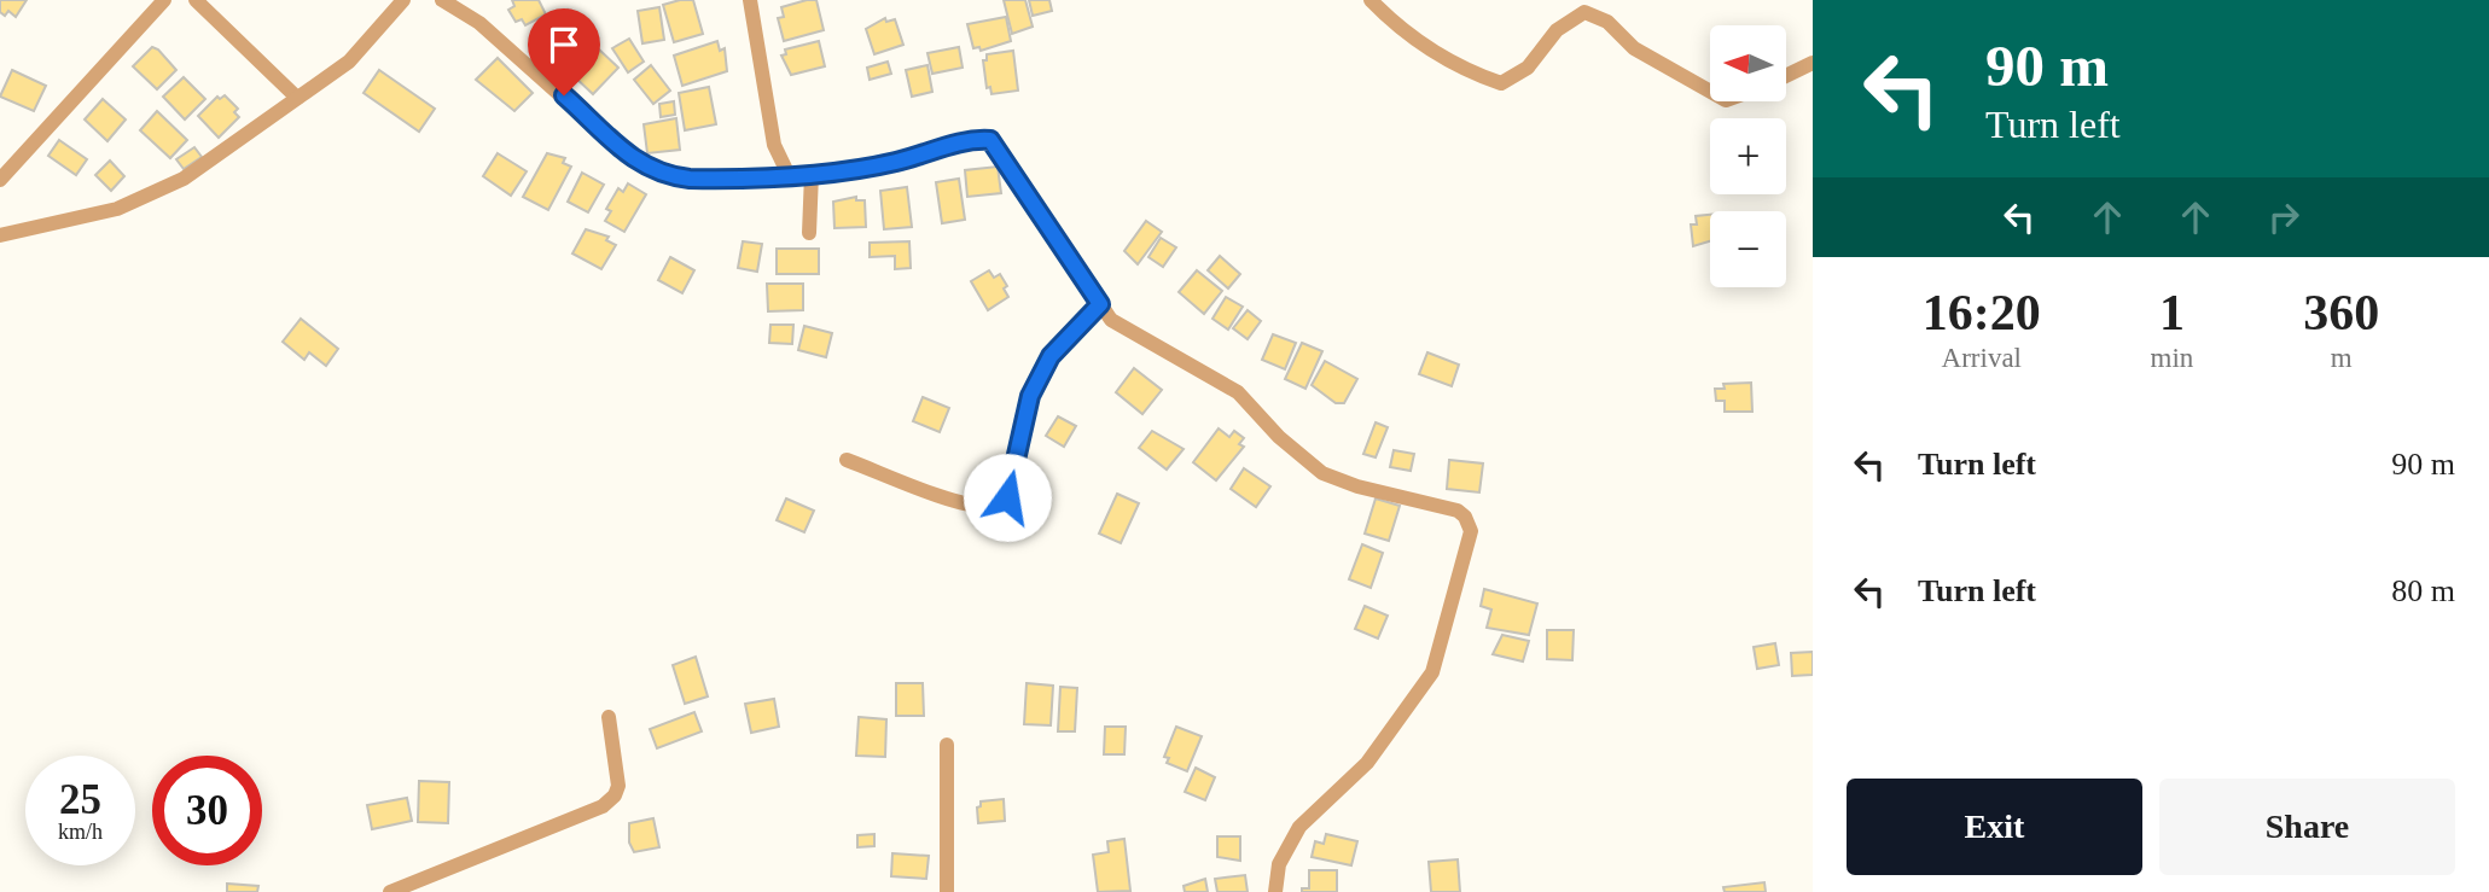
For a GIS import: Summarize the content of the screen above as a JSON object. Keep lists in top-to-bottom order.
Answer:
{
  "north": "left",
  "page": {
    "turn": ["90 m", "Turn left"],
    "map_buttons": ["+", "−"],
    "eta": [
      "16:20",
      "Arrival",
      "1",
      "min",
      "360",
      "m"
    ],
    "list": [
      {
        "name": "Turn left",
        "value": "90 m"
      },
      {
        "name": "Turn left",
        "value": "80 m"
      }
    ],
    "speed": "25 km/h",
    "limit": "30",
    "buttons": ["Exit", "Share"]
  }
}
